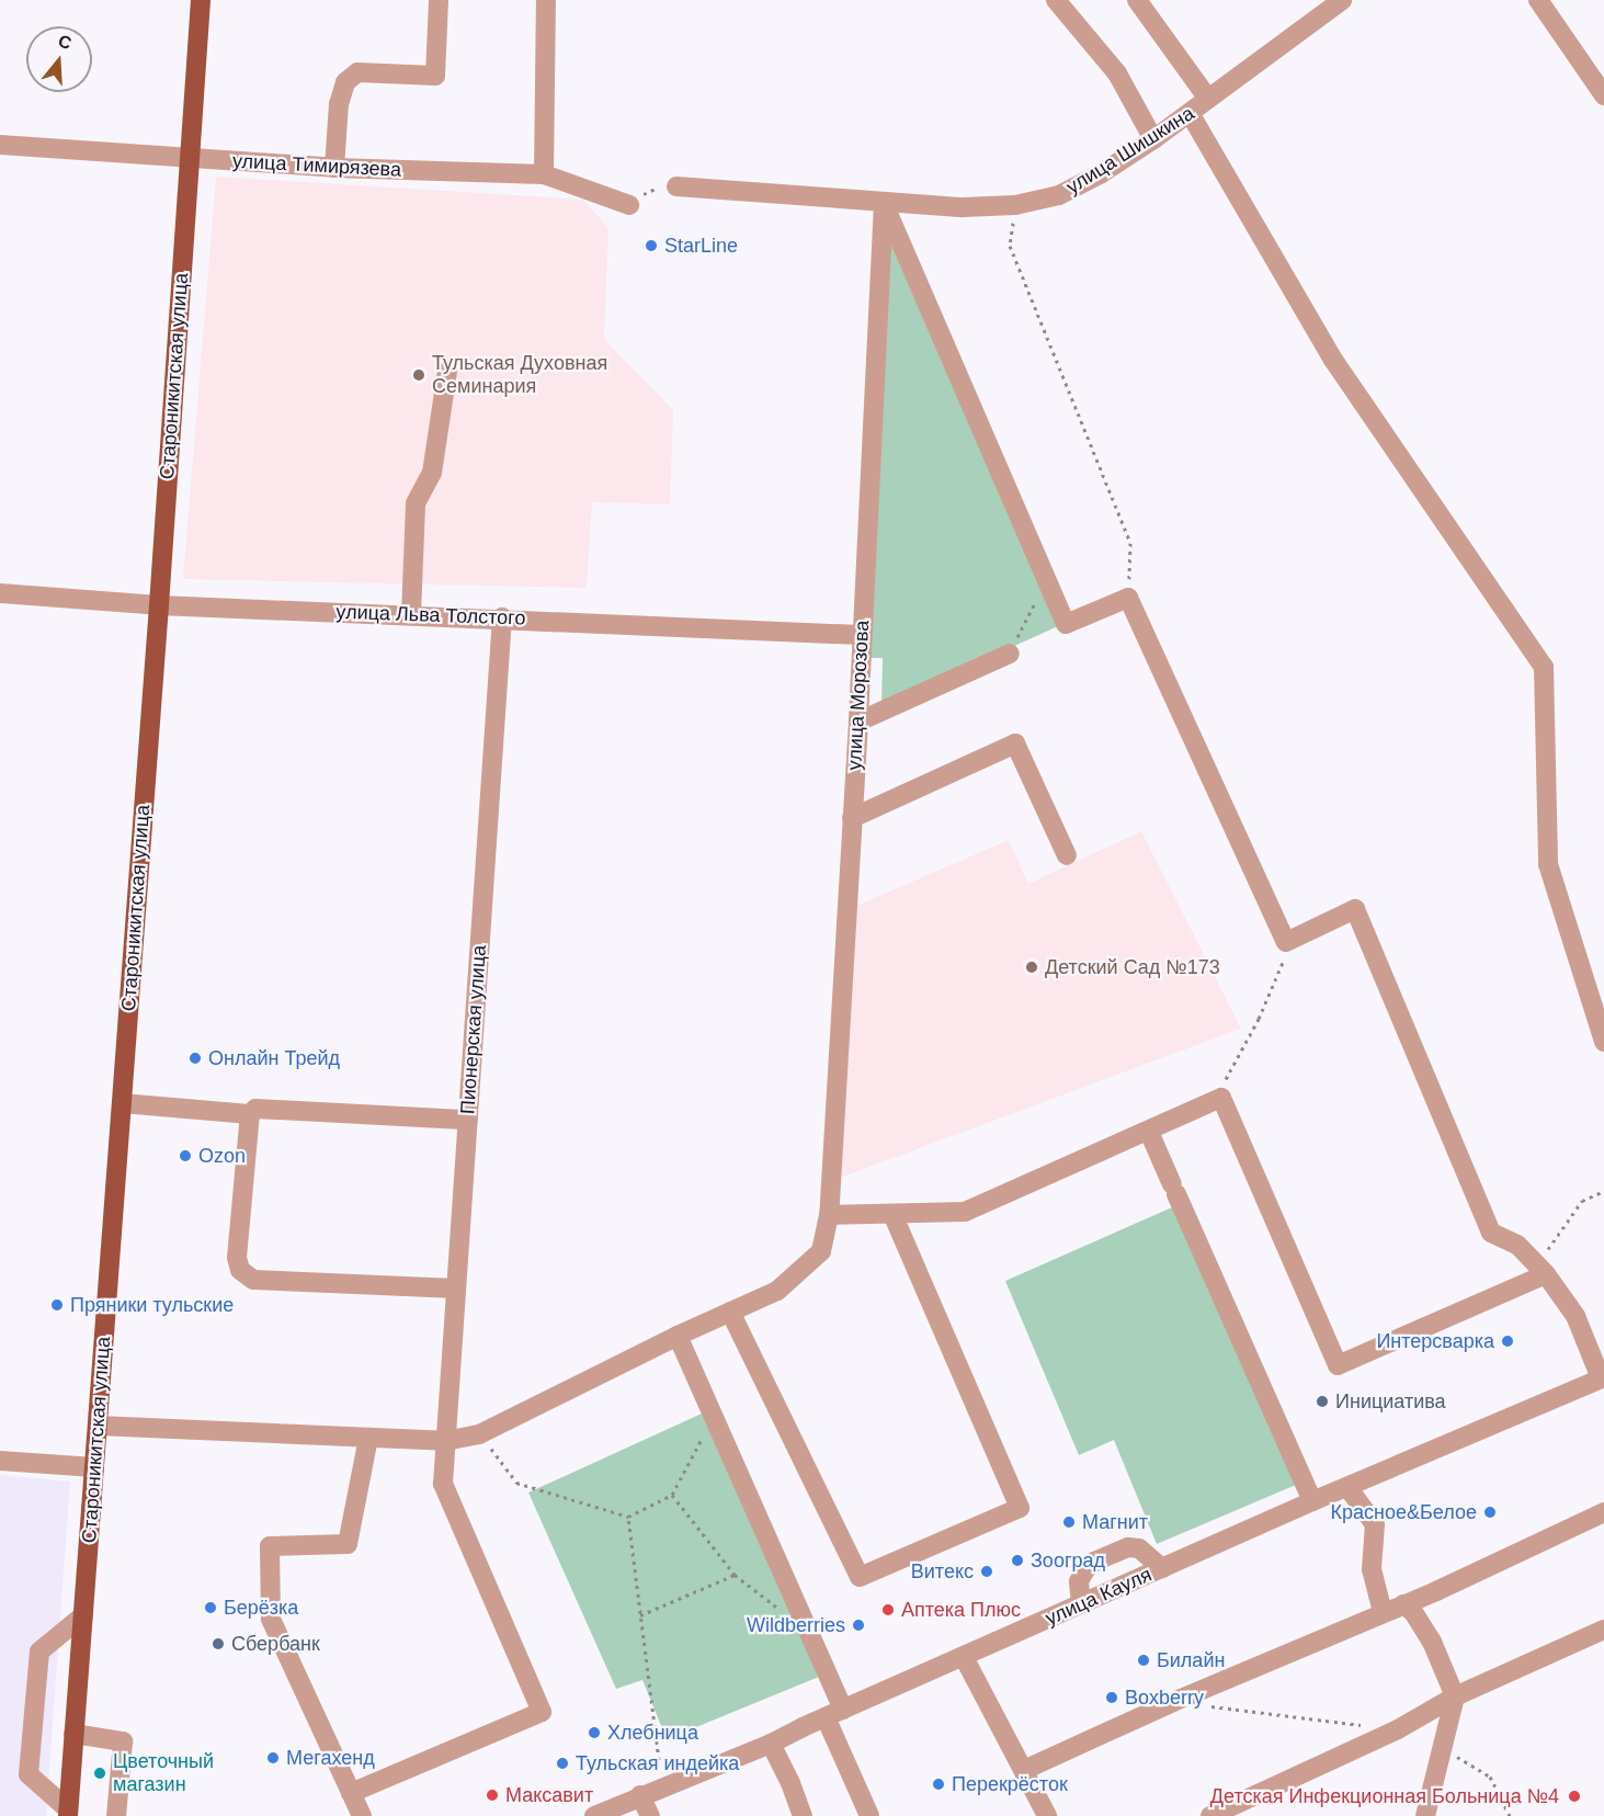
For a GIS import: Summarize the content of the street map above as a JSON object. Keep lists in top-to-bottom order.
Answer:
{
  "streets": {
    "main road": ["Староникитская улица"],
    "street": [
      "улица Шишкина",
      "улица Тимирязева",
      "улица Льва Толстого",
      "улица Морозова",
      "Пионерская улица",
      "улица Кауля"
    ]
  },
  "crossings": [
    ["улица Шишкина", "улица Морозова"],
    ["улица Тимирязева", "Староникитская улица"],
    ["Староникитская улица", "улица Льва Толстого"],
    ["Староникитская улица", "улица Морозова"],
    ["улица Льва Толстого", "улица Морозова"],
    ["улица Льва Толстого", "Пионерская улица"],
    ["улица Морозова", "Пионерская улица"]
  ],
  "places": [
    "StarLine",
    "Тульская Духовная Семинария",
    "Детский Сад №173",
    "Онлайн Трейд",
    "Ozon",
    "Пряники тульские",
    "Интерсварка",
    "Инициатива",
    "Красное&Белое",
    "Магнит",
    "Зооград",
    "Витекс",
    "Берёзка",
    "Аптека Плюс",
    "Wildberries",
    "Сбербанк",
    "Билайн",
    "Boxberry",
    "Хлебница",
    "Мегахенд",
    "Тульская индейка",
    "Цветочный магазин",
    "Перекрёсток",
    "Максавит",
    "Детская Инфекционная Больница №4"
  ],
  "north": "top"
}
